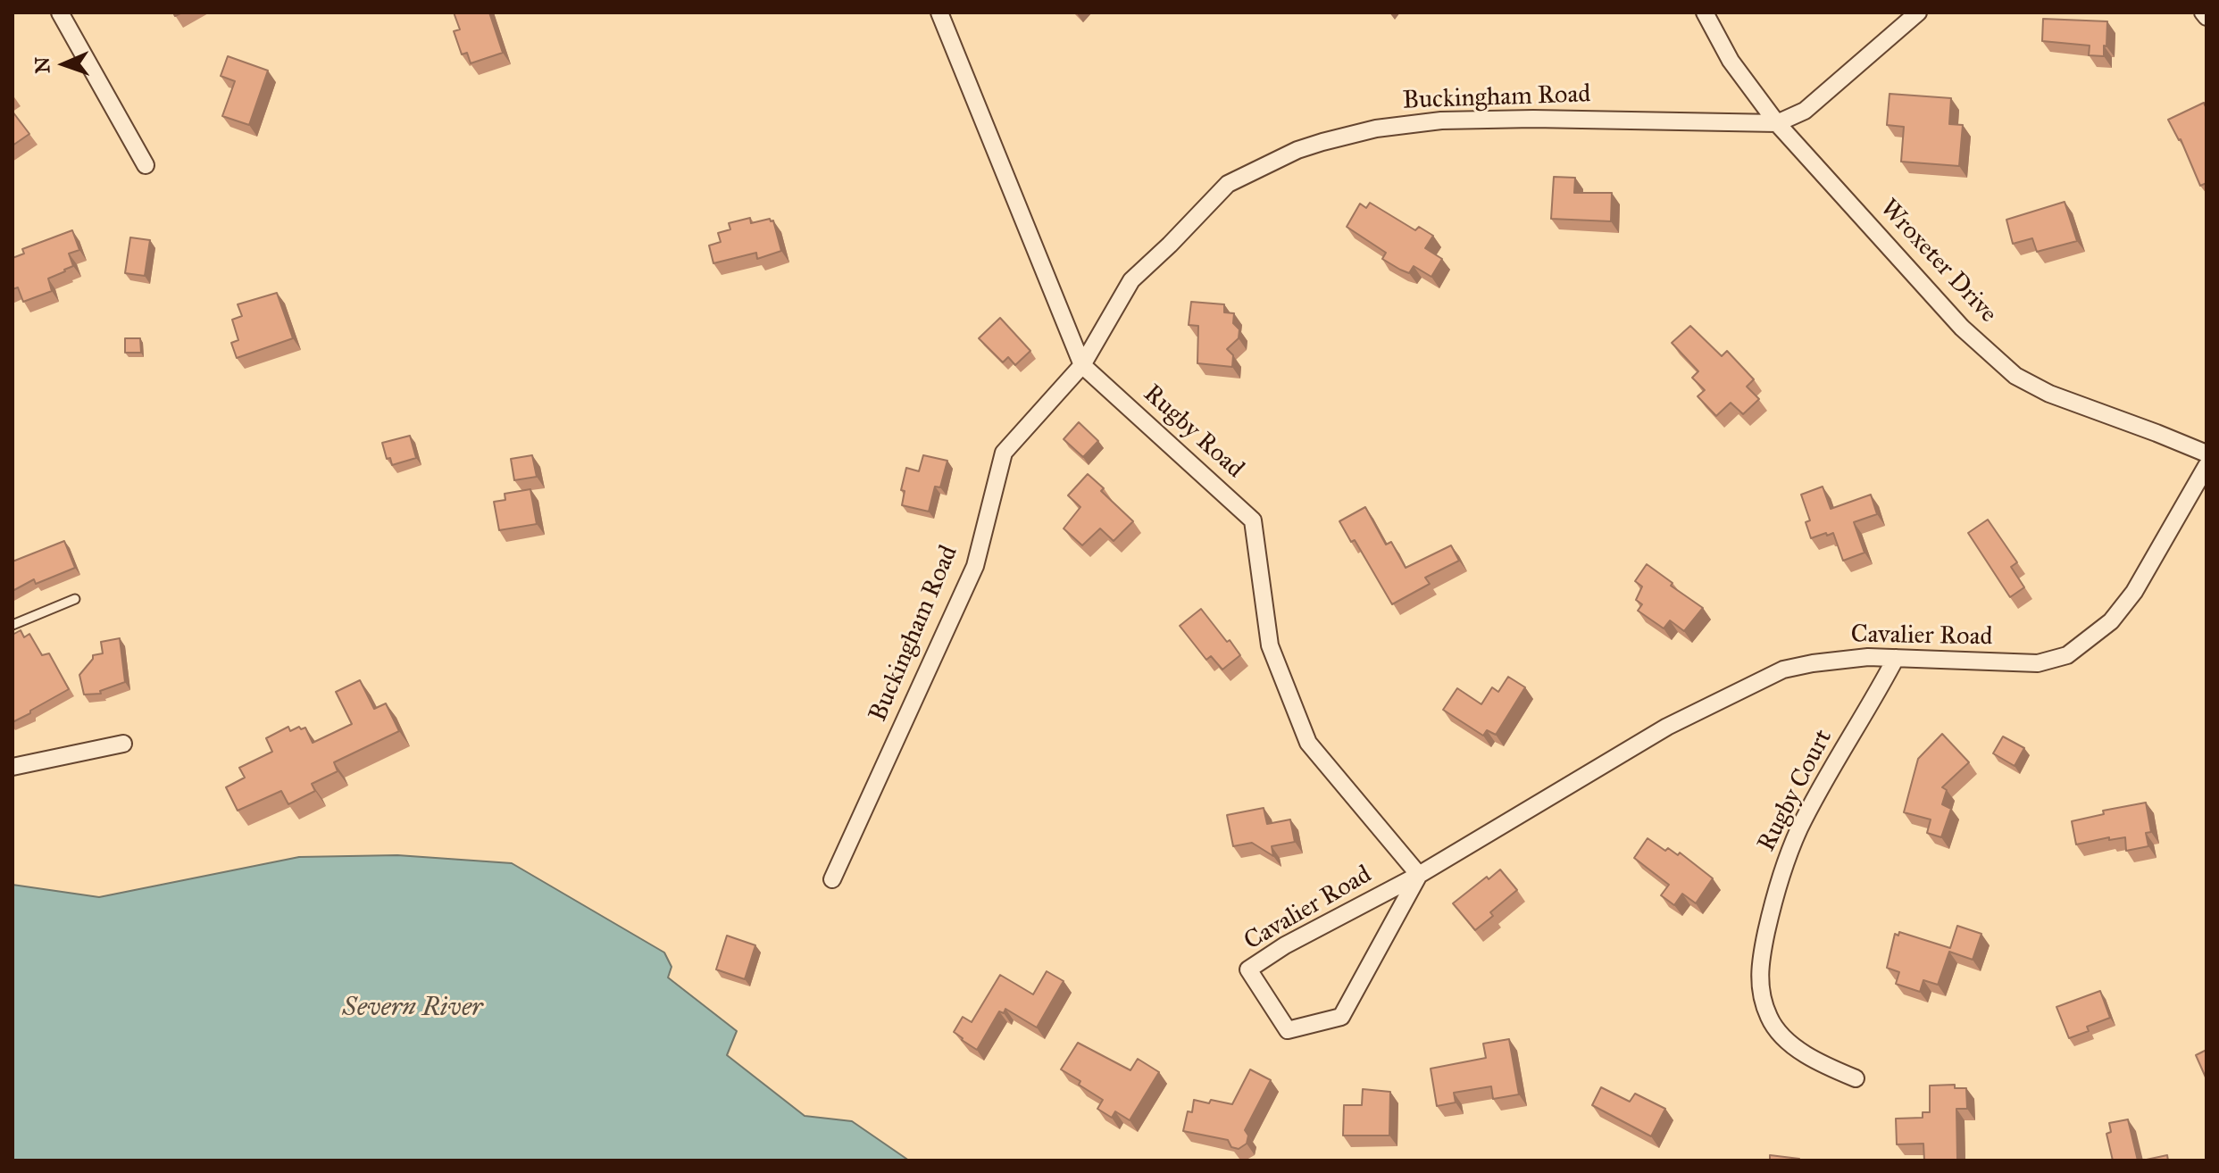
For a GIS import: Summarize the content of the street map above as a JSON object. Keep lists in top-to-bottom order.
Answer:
{
  "streets": {
    "street": [
      "Buckingham Road",
      "Wroxeter Drive",
      "Rugby Road",
      "Cavalier Road",
      "Rugby Court"
    ]
  },
  "crossings": [
    ["Buckingham Road", "Wroxeter Drive"],
    ["Buckingham Road", "Rugby Road"],
    ["Rugby Road", "Cavalier Road"],
    ["Cavalier Road", "Rugby Court"]
  ],
  "water": ["Severn River"],
  "north": "left"
}
